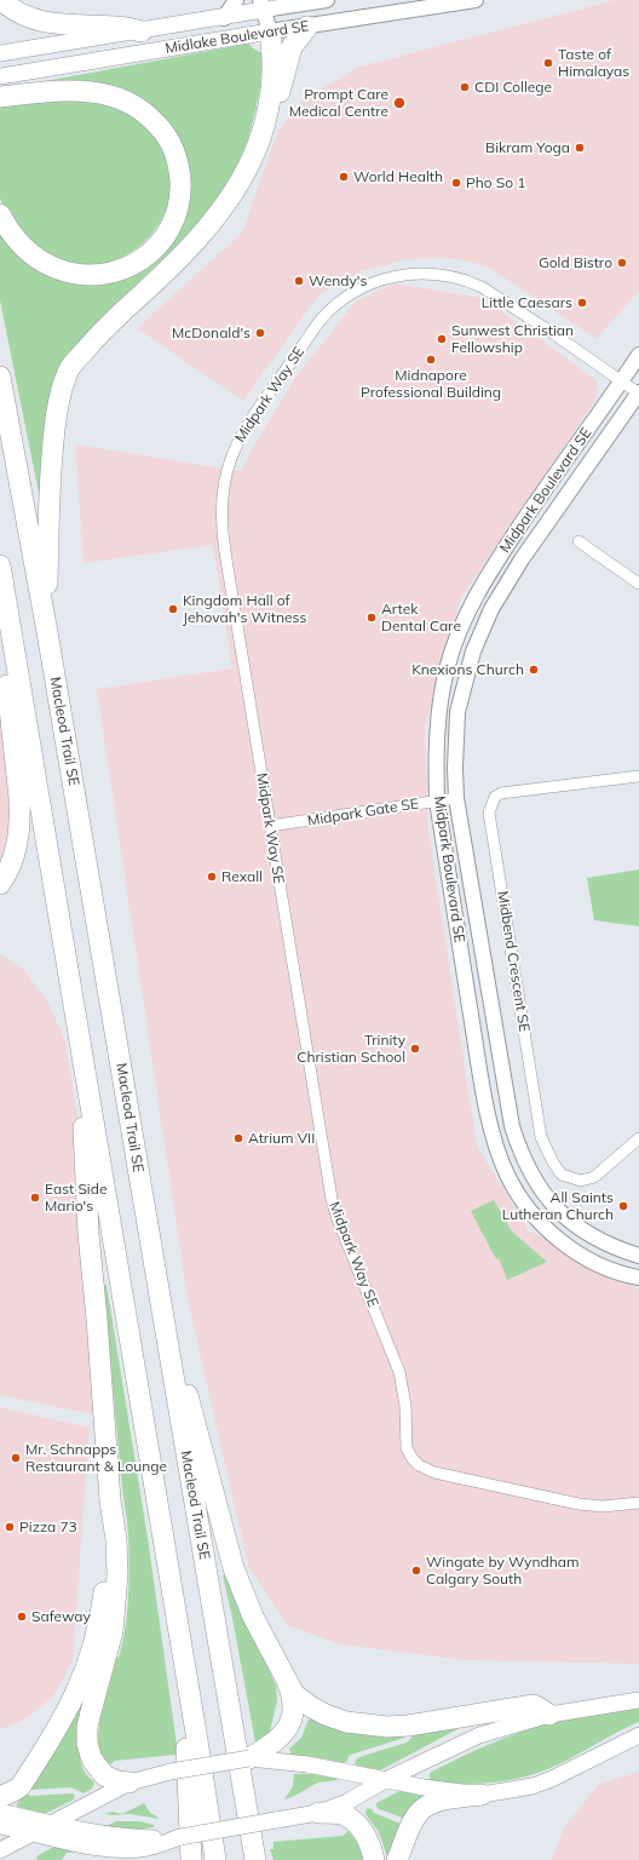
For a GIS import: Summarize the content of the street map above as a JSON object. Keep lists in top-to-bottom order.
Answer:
{
  "streets": {
    "highway": ["Macleod Trail SE"],
    "main road": ["Midlake Boulevard SE"],
    "street": [
      "Midpark Way SE",
      "Midpark Boulevard SE",
      "Midpark Gate SE",
      "Midbend Crescent SE"
    ]
  },
  "crossings": [
    ["Midpark Way SE", "Midpark Boulevard SE"],
    ["Midpark Way SE", "Midpark Gate SE"],
    ["Midpark Boulevard SE", "Midpark Gate SE"]
  ],
  "places": [
    "Taste of Himalayas",
    "CDI College",
    "Prompt Care Medical Centre",
    "Bikram Yoga",
    "World Health",
    "Pho So 1",
    "Gold Bistro",
    "Wendy's",
    "Little Caesars",
    "McDonald's",
    "Sunwest Christian Fellowship",
    "Midnapore Professional Building",
    "Kingdom Hall of Jehovah's Witness",
    "Artek Dental Care",
    "Knexions Church",
    "Rexall",
    "Trinity Christian School",
    "Atrium VII",
    "East Side Mario's",
    "All Saints Lutheran Church",
    "Mr. Schnapps Restaurant & Lounge",
    "Pizza 73",
    "Wingate by Wyndham Calgary South",
    "Safeway"
  ]
}
